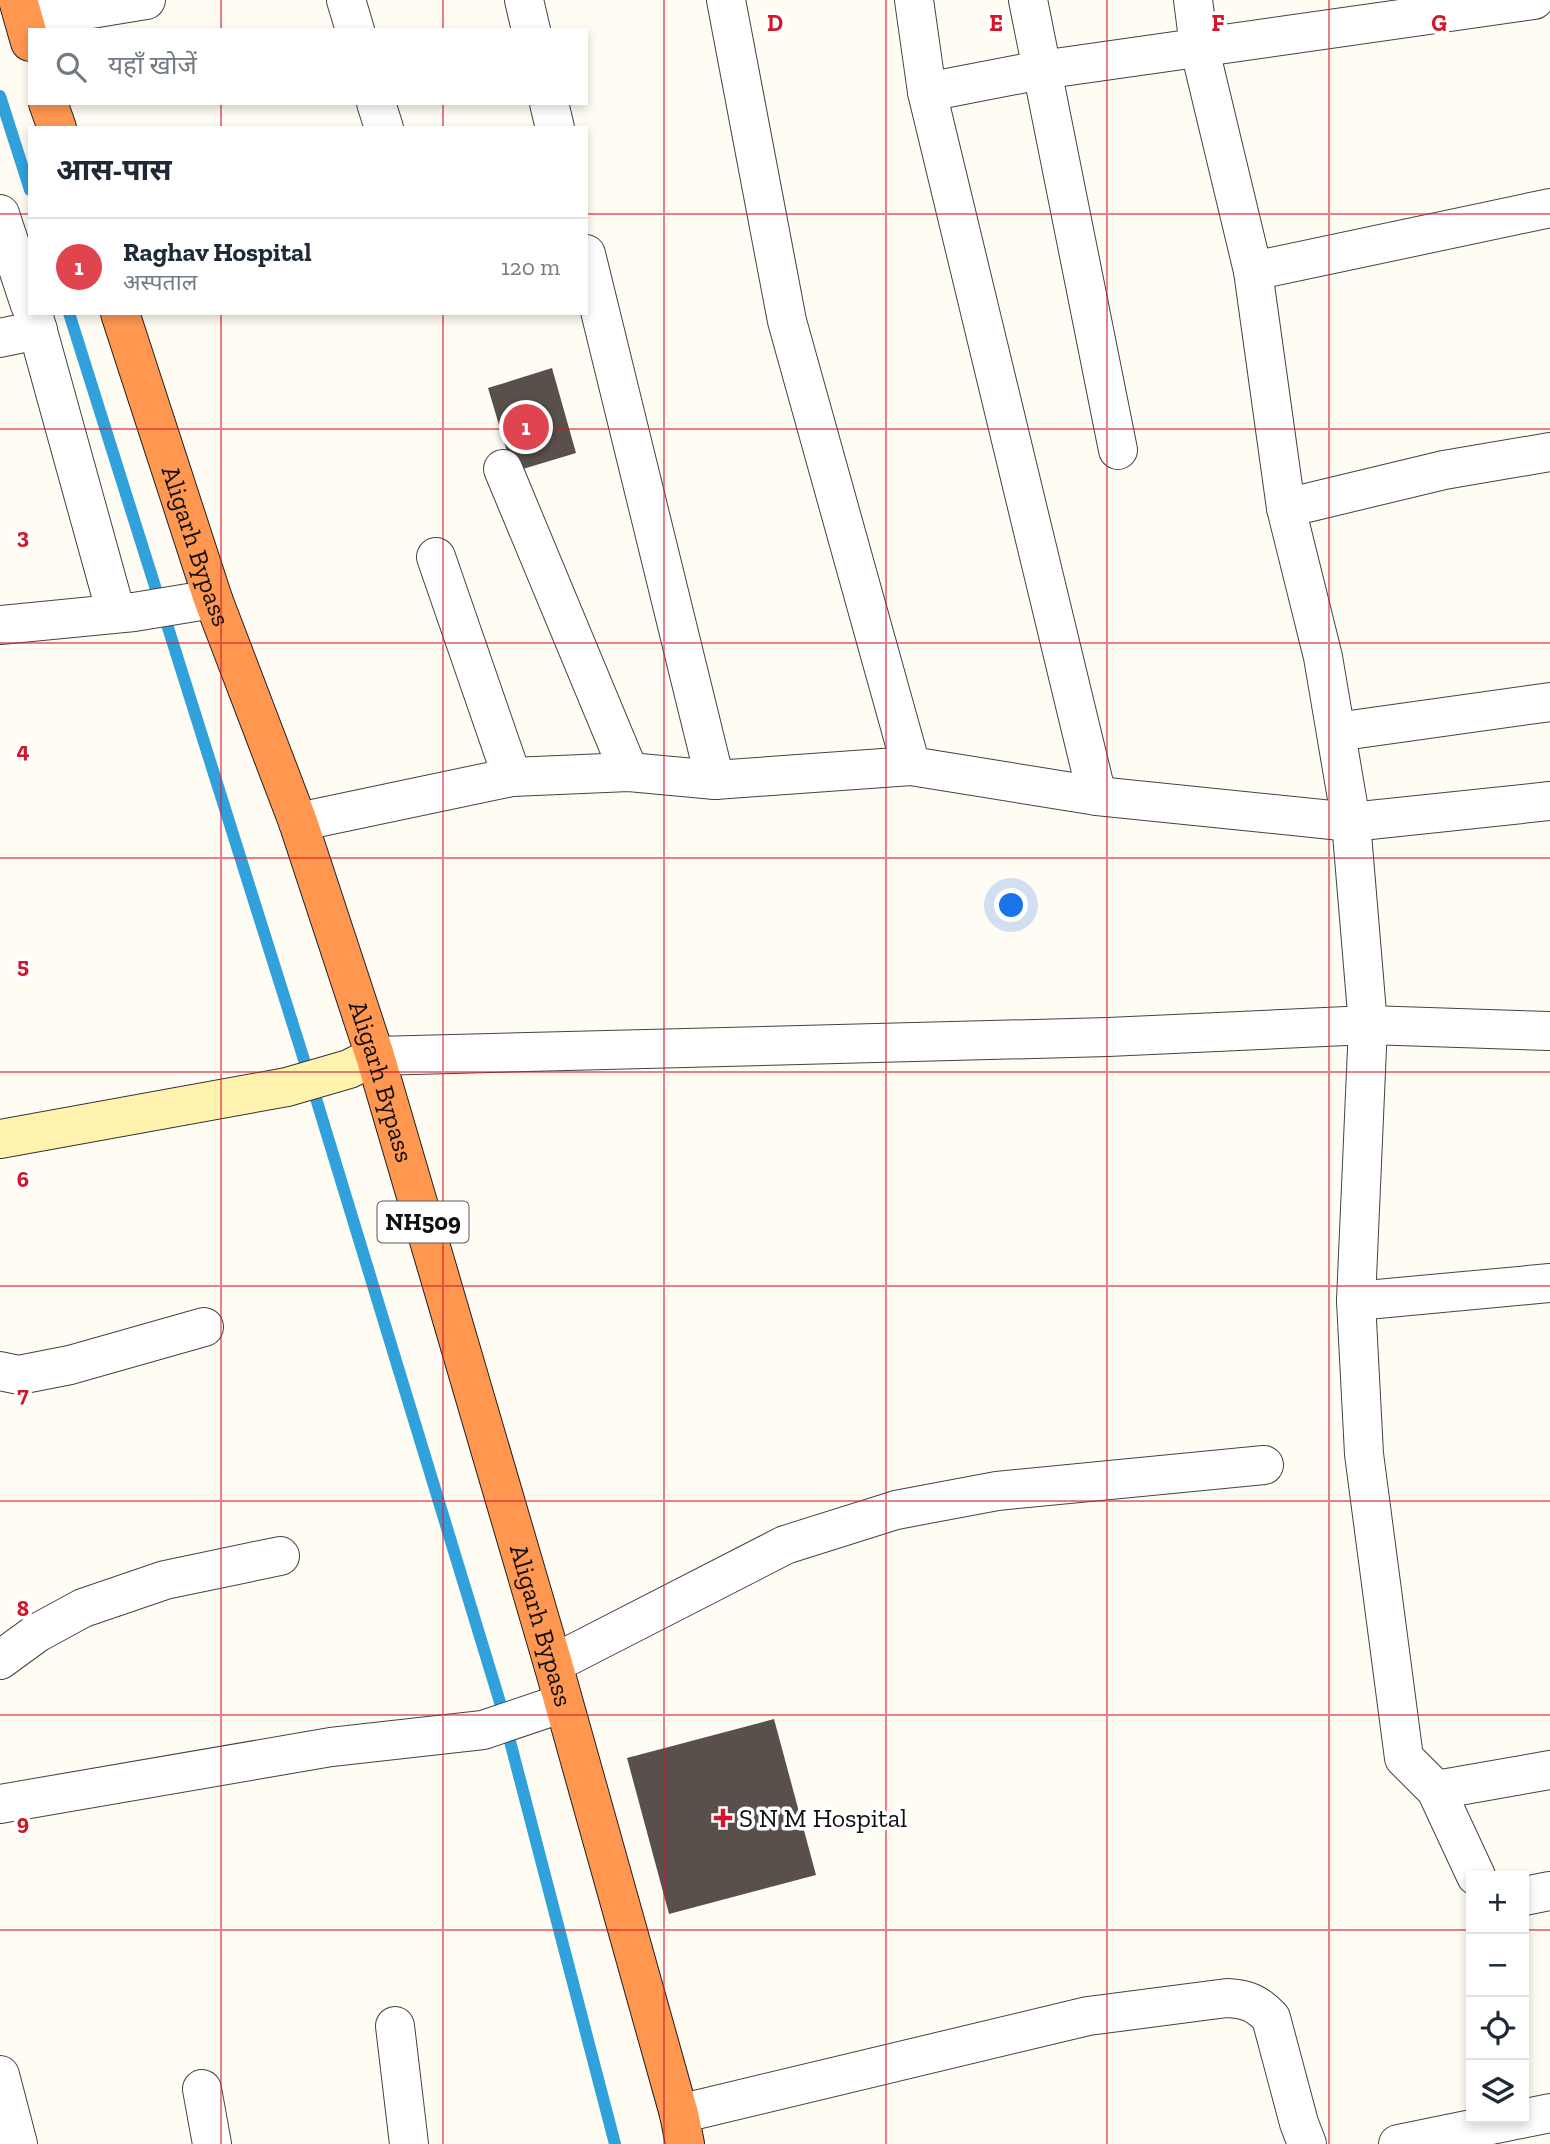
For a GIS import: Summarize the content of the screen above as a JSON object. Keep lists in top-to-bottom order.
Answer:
{
  "streets": {
    "highway": ["Aligarh Bypass", "NH509"]
  },
  "places": {
    "health": ["S N M Hospital"]
  },
  "page": {
    "search": "यहाँ खोजें",
    "heading": "आस-पास",
    "list": [
      {
        "mark": "1",
        "name": "Raghav Hospital",
        "note": "अस्पताल",
        "value": "120 m"
      }
    ],
    "pins": "1",
    "map_buttons": ["+", "−"]
  },
  "grid": {
    "columns": [
      "D",
      "E",
      "F",
      "G"
    ],
    "rows": [
      "3",
      "4",
      "5",
      "6",
      "7",
      "8",
      "9"
    ]
  }
}
